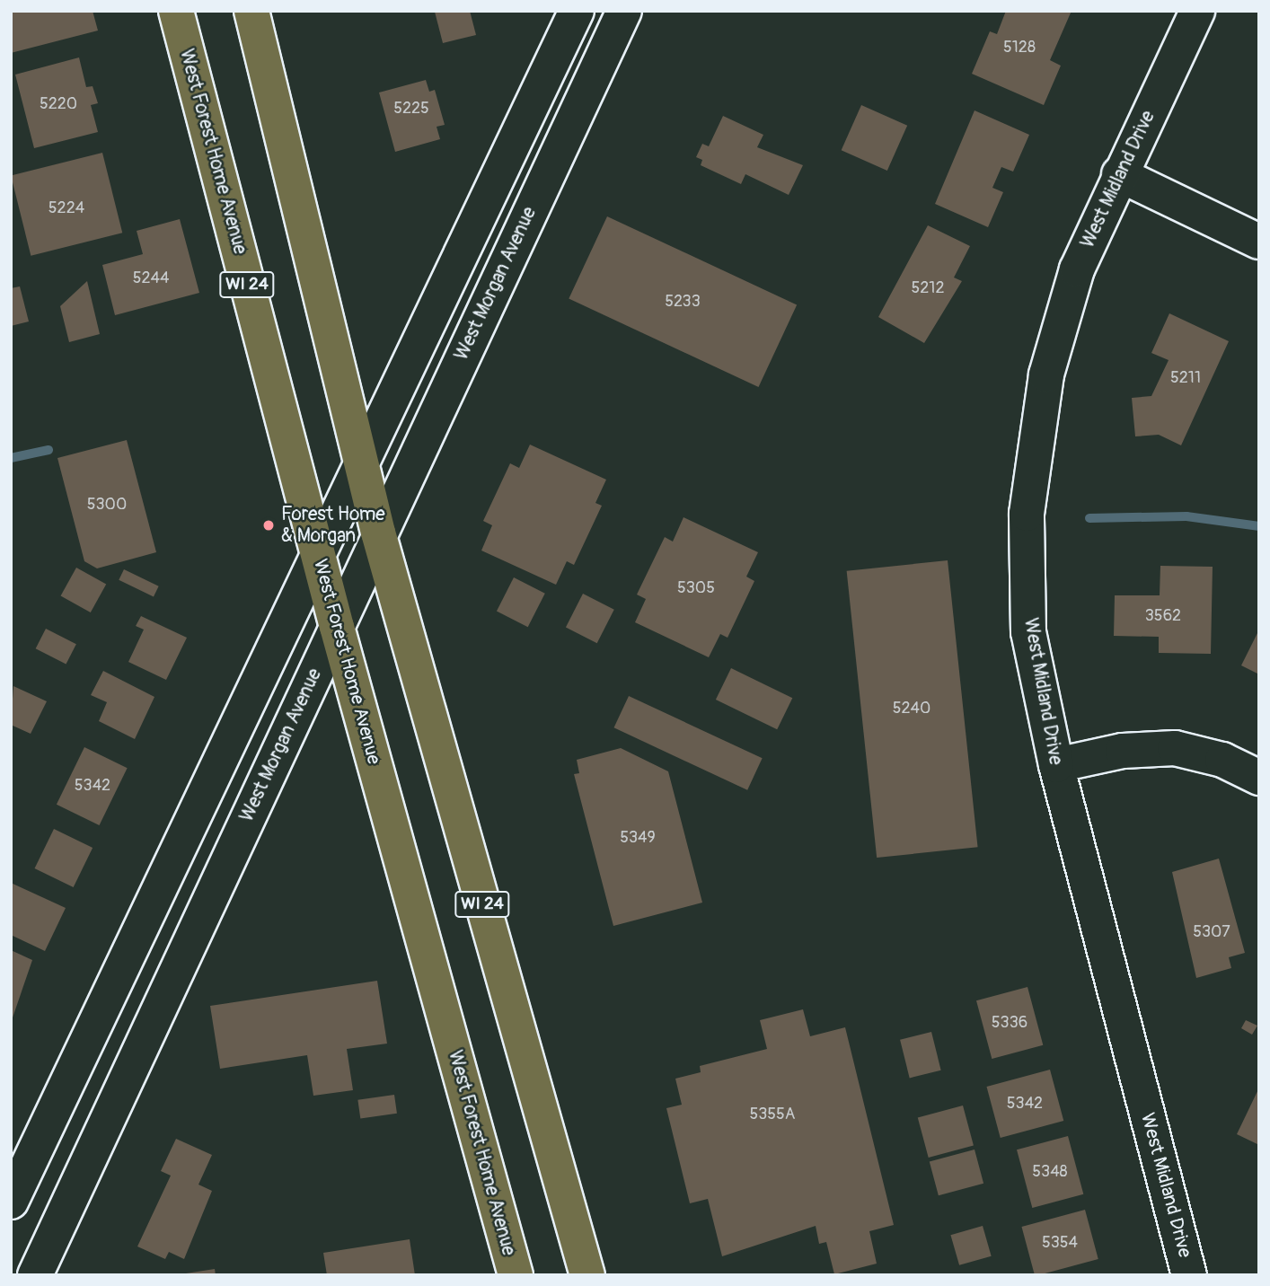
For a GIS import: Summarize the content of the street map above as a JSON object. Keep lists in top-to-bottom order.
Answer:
{
  "streets": {
    "main road": ["West Forest Home Avenue", "WI 24"],
    "street": ["West Midland Drive", "West Morgan Avenue"]
  },
  "crossings": [
    ["West Forest Home Avenue", "West Morgan Avenue"],
    ["West Morgan Avenue", "WI 24"]
  ],
  "places": ["Forest Home & Morgan"],
  "house_numbers": [
    "5128",
    "5220",
    "5225",
    "5224",
    "5244",
    "5212",
    "5233",
    "5211",
    "5300",
    "5305",
    "3562",
    "5240",
    "5342",
    "5349",
    "5307",
    "5336",
    "5342",
    "5355A",
    "5348",
    "5354"
  ]
}
